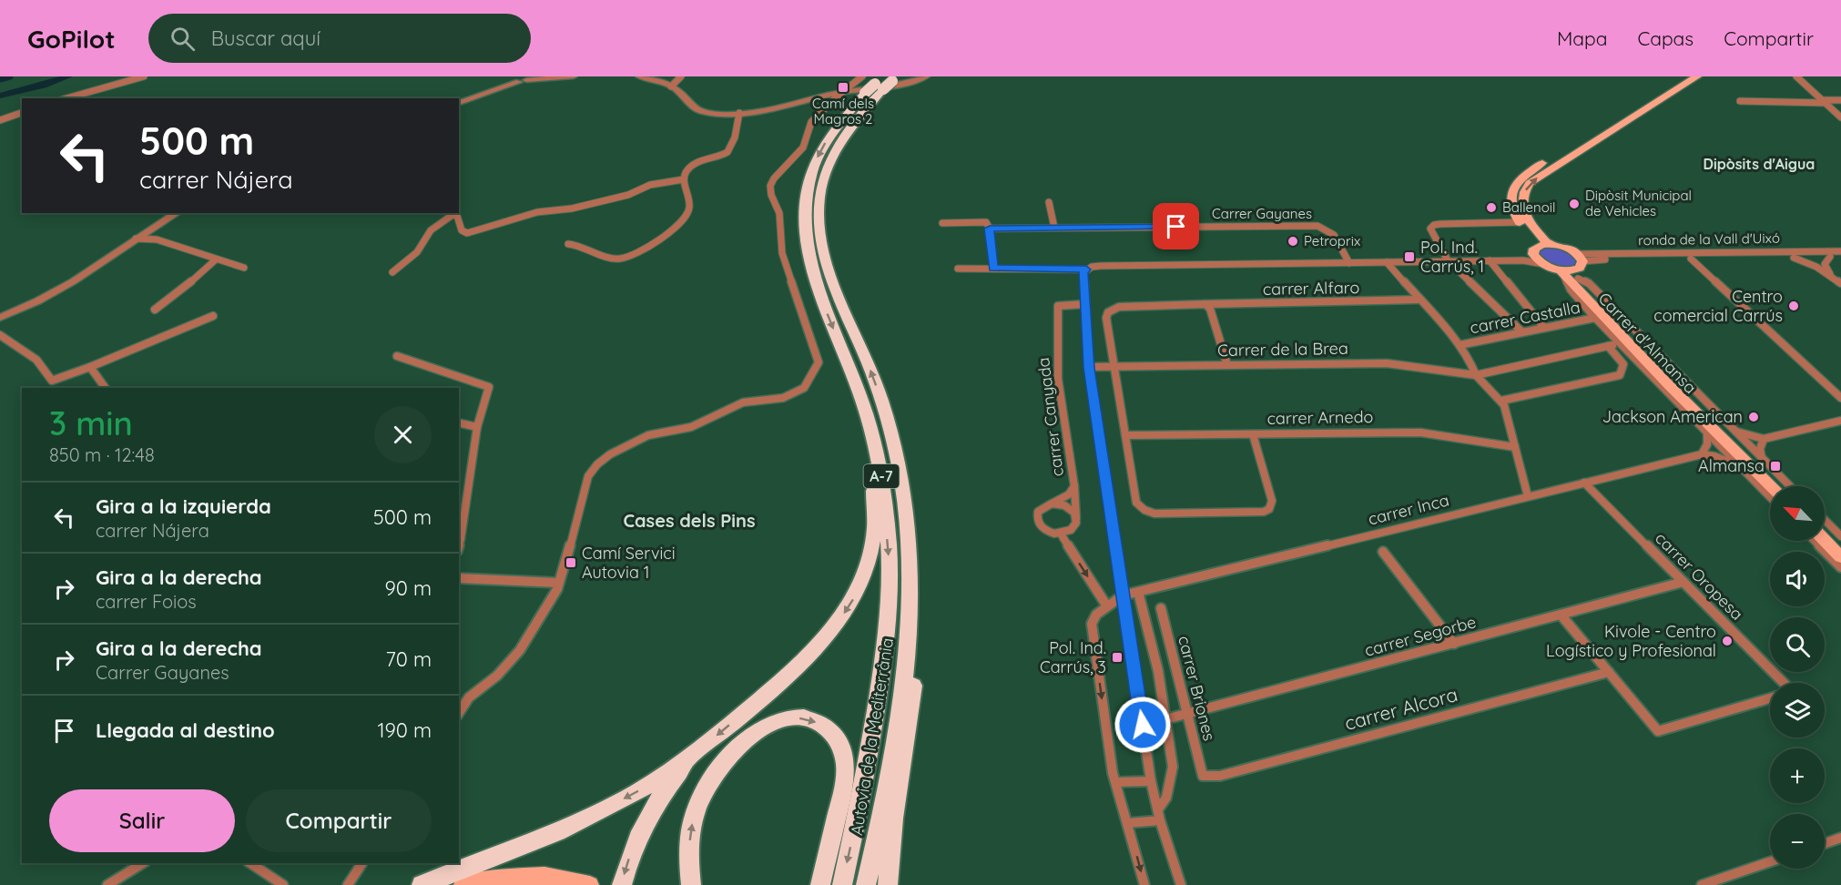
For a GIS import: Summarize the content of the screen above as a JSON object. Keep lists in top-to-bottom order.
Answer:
{
  "streets": {
    "highway": ["A-7", "Autovia de la Mediterrània"],
    "main road": ["Carrer d'Almansa"],
    "street": [
      "Carrer Gayanes",
      "ronda de la Vall d'Uixó",
      "carrer Alfaro",
      "carrer Castalla",
      "Carrer de la Brea",
      "carrer Canyada",
      "carrer Arnedo",
      "carrer Inca",
      "carrer Oropesa",
      "carrer Segorbe",
      "carrer Briones",
      "carrer Alcora"
    ]
  },
  "crossings": [
    ["carrer Alfaro", "Carrer de la Brea"],
    ["carrer Castalla", "Carrer d'Almansa"],
    ["carrer Inca", "carrer Oropesa"],
    ["carrer Oropesa", "carrer Segorbe"],
    ["carrer Segorbe", "carrer Briones"],
    ["carrer Briones", "carrer Alcora"]
  ],
  "districts": ["Dipòsits d'Aigua", "Cases dels Pins"],
  "places": {
    "transit": [
      "Camí dels Magros 2",
      "Pol. Ind. Carrús, 1",
      "Almansa",
      "Camí Servici Autovia 1",
      "Pol. Ind. Carrús, 3"
    ],
    "other": [
      "Dipòsit Municipal de Vehicles",
      "Ballenoil",
      "Petroprix",
      "Centro comercial Carrús",
      "Jackson American",
      "Kivole - Centro Logístico y Profesional"
    ]
  },
  "north": "top left",
  "page": {
    "header": "GoPilot",
    "search": "Buscar aquí",
    "nav": ["Mapa", "Capas", "Compartir"],
    "turn": ["500 m", "carrer Nájera"],
    "heading": ["3 min", "850 m · 12:48"],
    "list": [
      {
        "name": "Gira a la izquierda",
        "note": "carrer Nájera",
        "value": "500 m"
      },
      {
        "name": "Gira a la derecha",
        "note": "carrer Foios",
        "value": "90 m"
      },
      {
        "name": "Gira a la derecha",
        "note": "Carrer Gayanes",
        "value": "70 m"
      },
      {
        "name": "Llegada al destino",
        "value": "190 m"
      }
    ],
    "map_buttons": ["+", "−"],
    "buttons": ["Salir", "Compartir"]
  }
}
